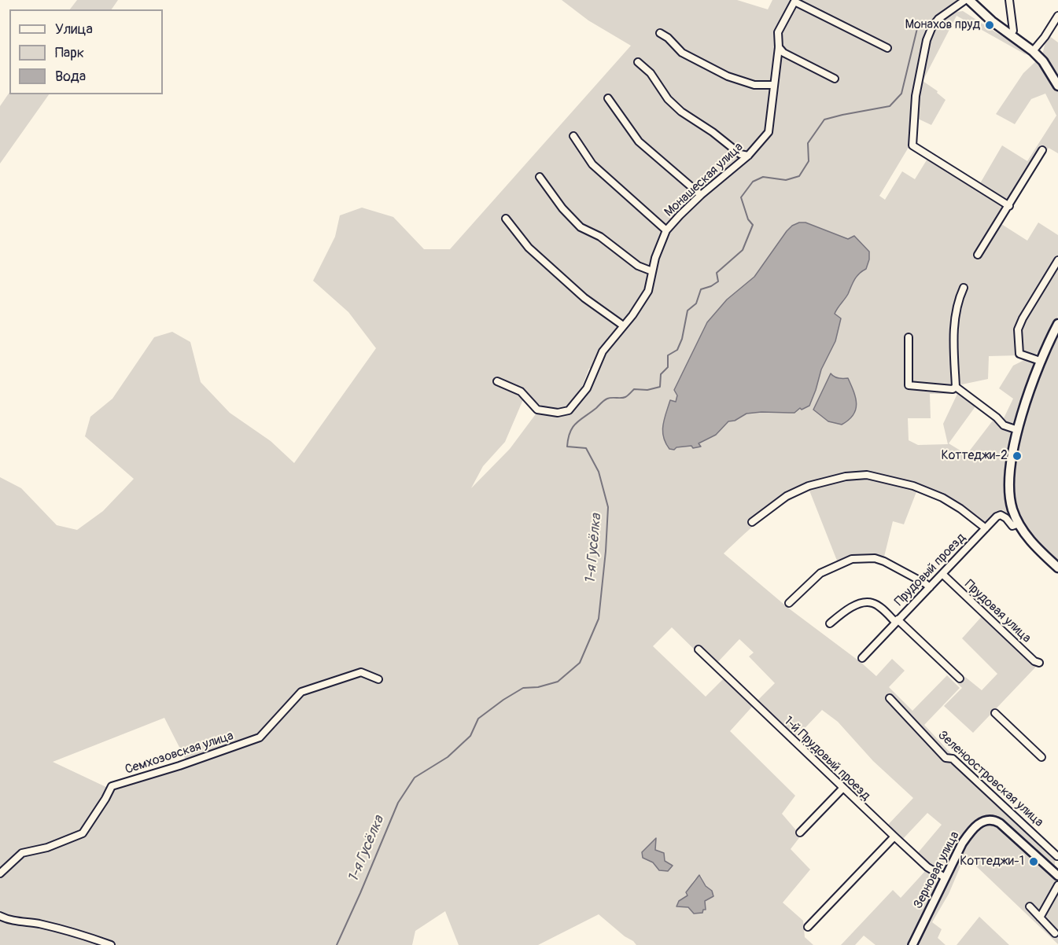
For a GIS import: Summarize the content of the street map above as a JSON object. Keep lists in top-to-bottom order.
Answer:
{
  "streets": {
    "street": [
      "Монашеская улица",
      "Прудовый проезд",
      "Прудовая улица",
      "Семхозовская улица",
      "1-й Прудовый проезд",
      "Зеленоостровская улица",
      "Зерновая улица"
    ]
  },
  "crossings": [
    ["Прудовый проезд", "Прудовая улица"],
    ["1-й Прудовый проезд", "Зерновая улица"],
    ["Зеленоостровская улица", "Зерновая улица"]
  ],
  "water": ["1-я Гусёлка"],
  "places": ["Монахов пруд", "Коттеджи-2", "Коттеджи-1"],
  "legend": ["Улица", "Парк", "Вода"]
}
